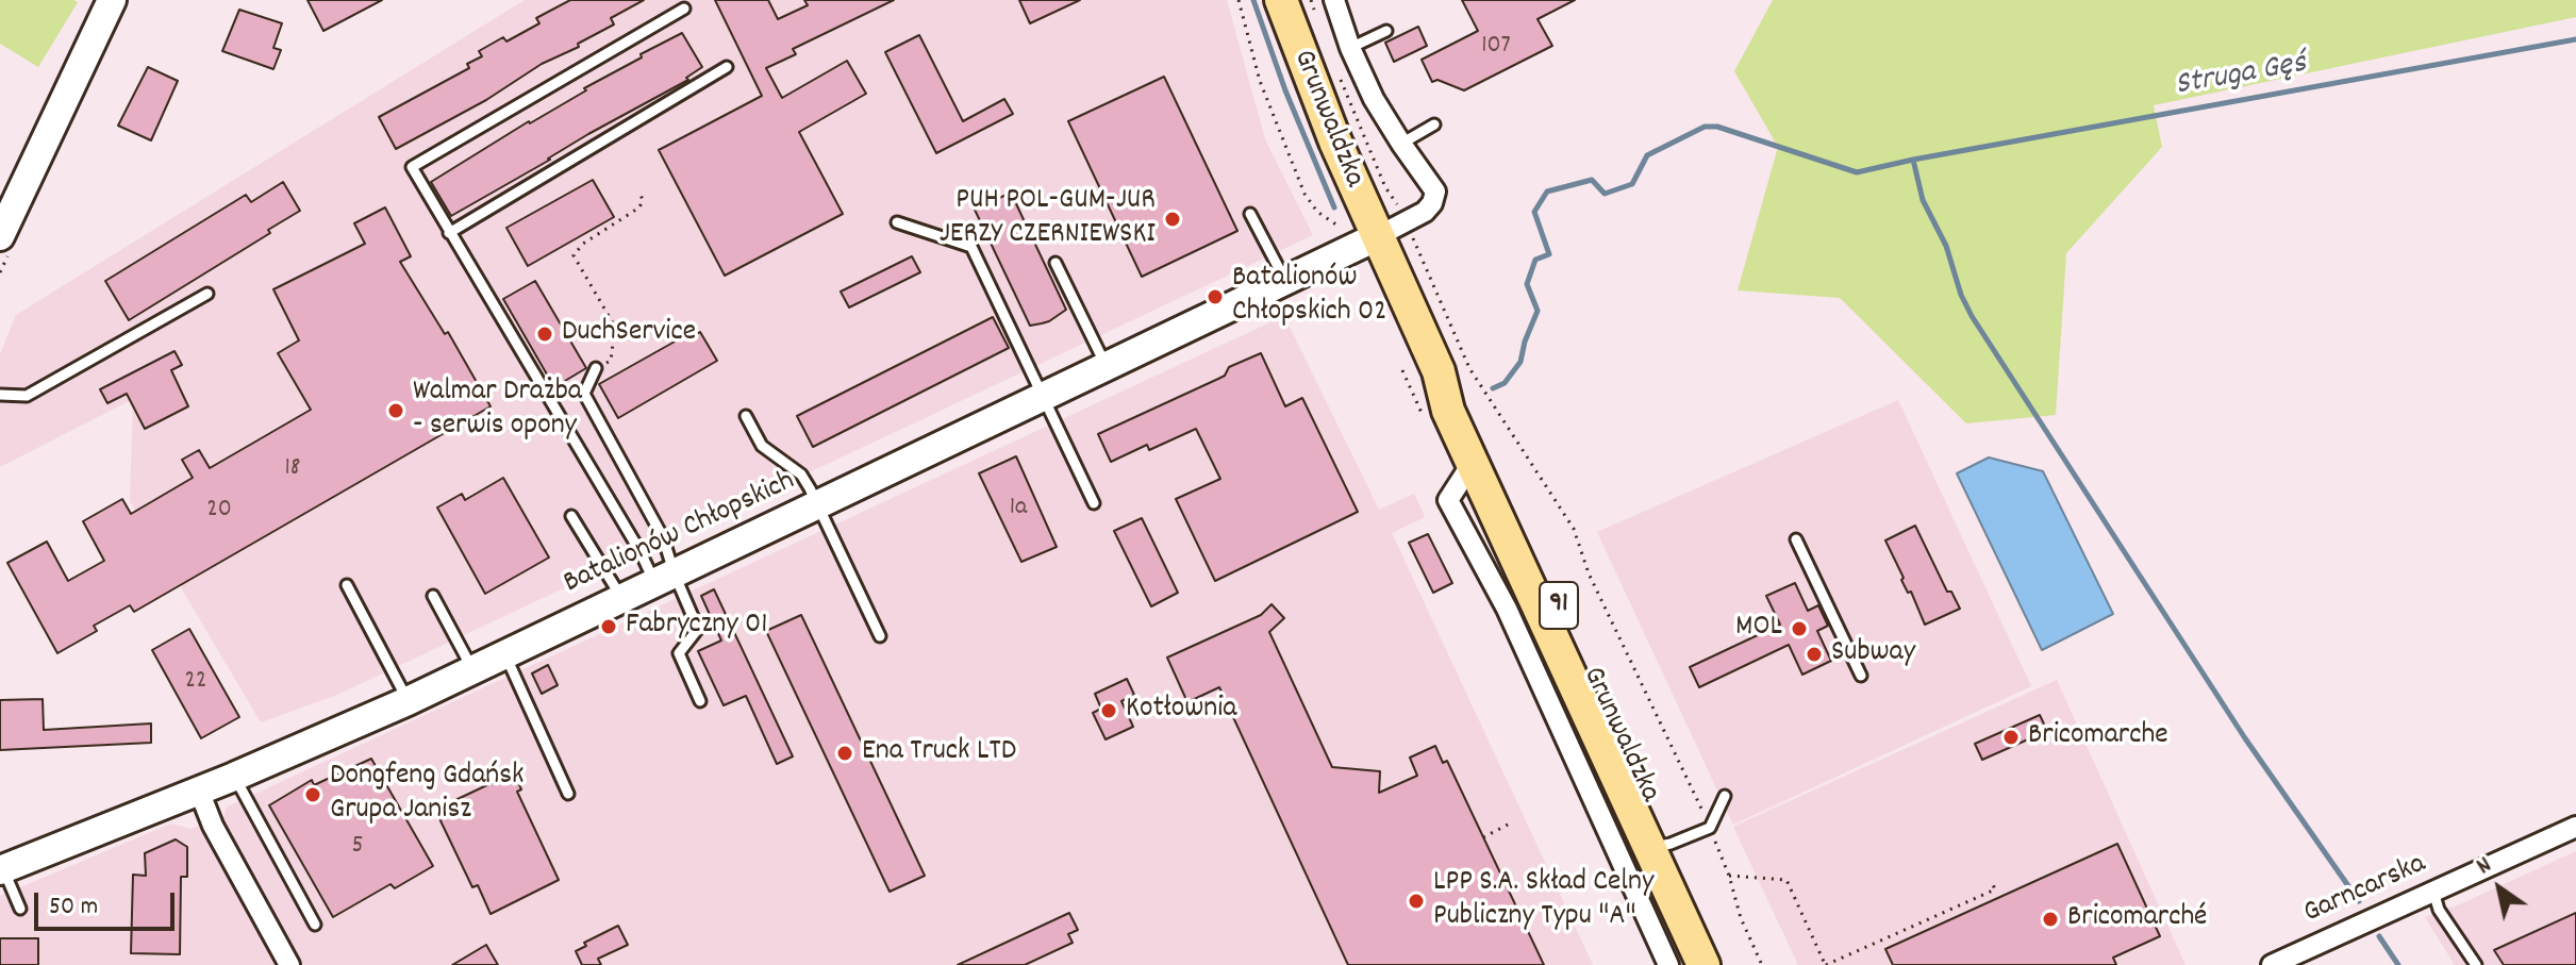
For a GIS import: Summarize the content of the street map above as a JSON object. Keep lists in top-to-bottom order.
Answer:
{
  "streets": {
    "main road": ["Grunwaldzka", "91"],
    "street": ["Batalionów Chłopskich", "Garncarska"]
  },
  "crossings": [
    ["Grunwaldzka", "Batalionów Chłopskich"]
  ],
  "water": ["Struga Gęś"],
  "places": [
    "PUH POL-GUM-JUR JERZY CZERNIEWSKI",
    "Batalionów Chłopskich 02",
    "DuchService",
    "Walmar Drażba - serwis opony",
    "Fabryczny 01",
    "MOL",
    "Subway",
    "Kotłownia",
    "Bricomarche",
    "Ena Truck LTD",
    "Dongfeng Gdańsk Grupa Janisz",
    "LPP S.A. Skład Celny Publiczny Typu \"A\"",
    "Bricomarché"
  ],
  "house_numbers": [
    "107",
    "18",
    "1a",
    "20",
    "22",
    "5"
  ],
  "scale_bar": "50 m",
  "north": "top left"
}
